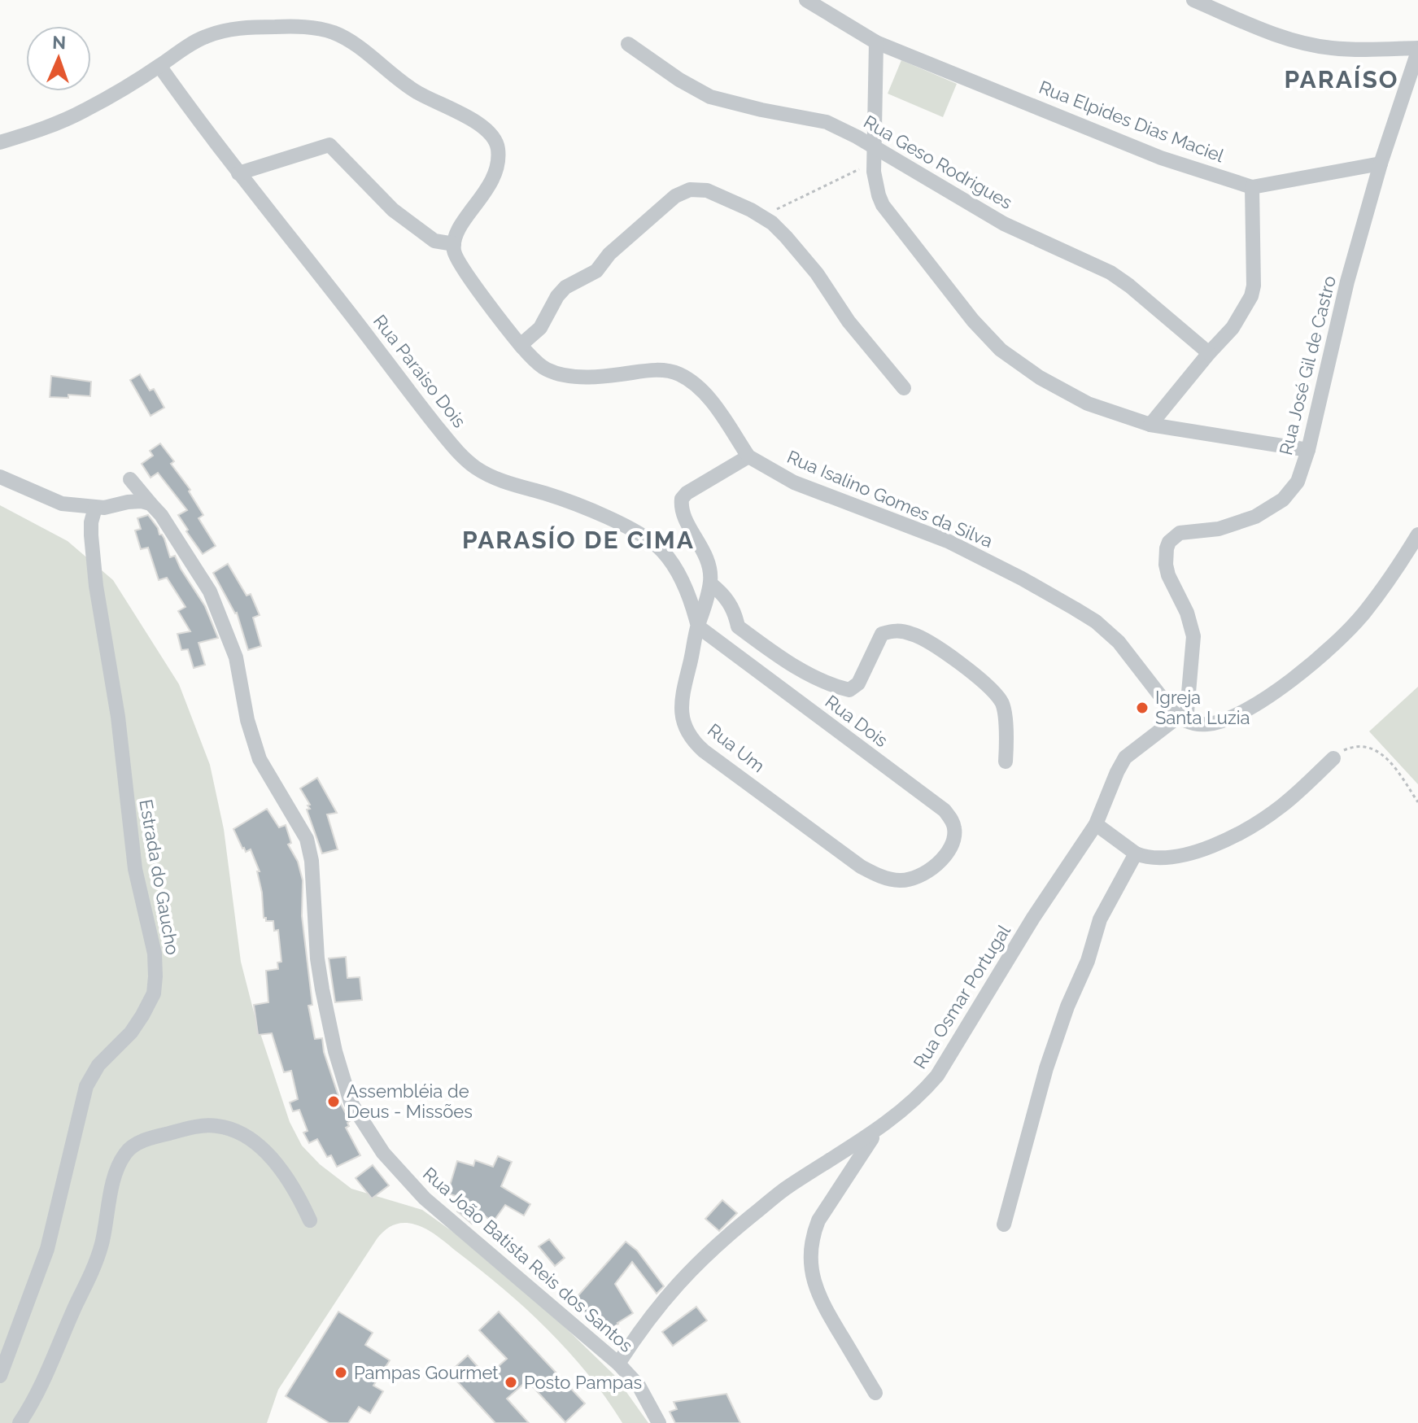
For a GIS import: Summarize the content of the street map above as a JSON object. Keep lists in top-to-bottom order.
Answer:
{
  "streets": {
    "street": [
      "Rua Elpides Dias Maciel",
      "Rua Geso Rodrigues",
      "Rua José Gil de Castro",
      "Rua Paraiso Dois",
      "Rua Isalino Gomes da Silva",
      "Rua Dois",
      "Rua Um",
      "Estrada do Gaucho",
      "Rua Osmar Portugal",
      "Rua João Batista Reis dos Santos"
    ]
  },
  "crossings": [
    ["Rua Elpides Dias Maciel", "Rua José Gil de Castro"],
    ["Rua José Gil de Castro", "Rua Isalino Gomes da Silva"],
    ["Rua José Gil de Castro", "Rua Osmar Portugal"],
    ["Rua Paraiso Dois", "Rua Dois"],
    ["Rua Paraiso Dois", "Rua Um"],
    ["Rua Isalino Gomes da Silva", "Rua Um"],
    ["Rua Isalino Gomes da Silva", "Rua Osmar Portugal"],
    ["Rua Dois", "Rua Um"],
    ["Rua Osmar Portugal", "Rua João Batista Reis dos Santos"]
  ],
  "districts": ["PARAÍSO", "PARASÍO DE CIMA"],
  "places": [
    "Igreja Santa Luzia",
    "Assembléia de Deus - Missões",
    "Pampas Gourmet",
    "Posto Pampas"
  ],
  "north": "top"
}
